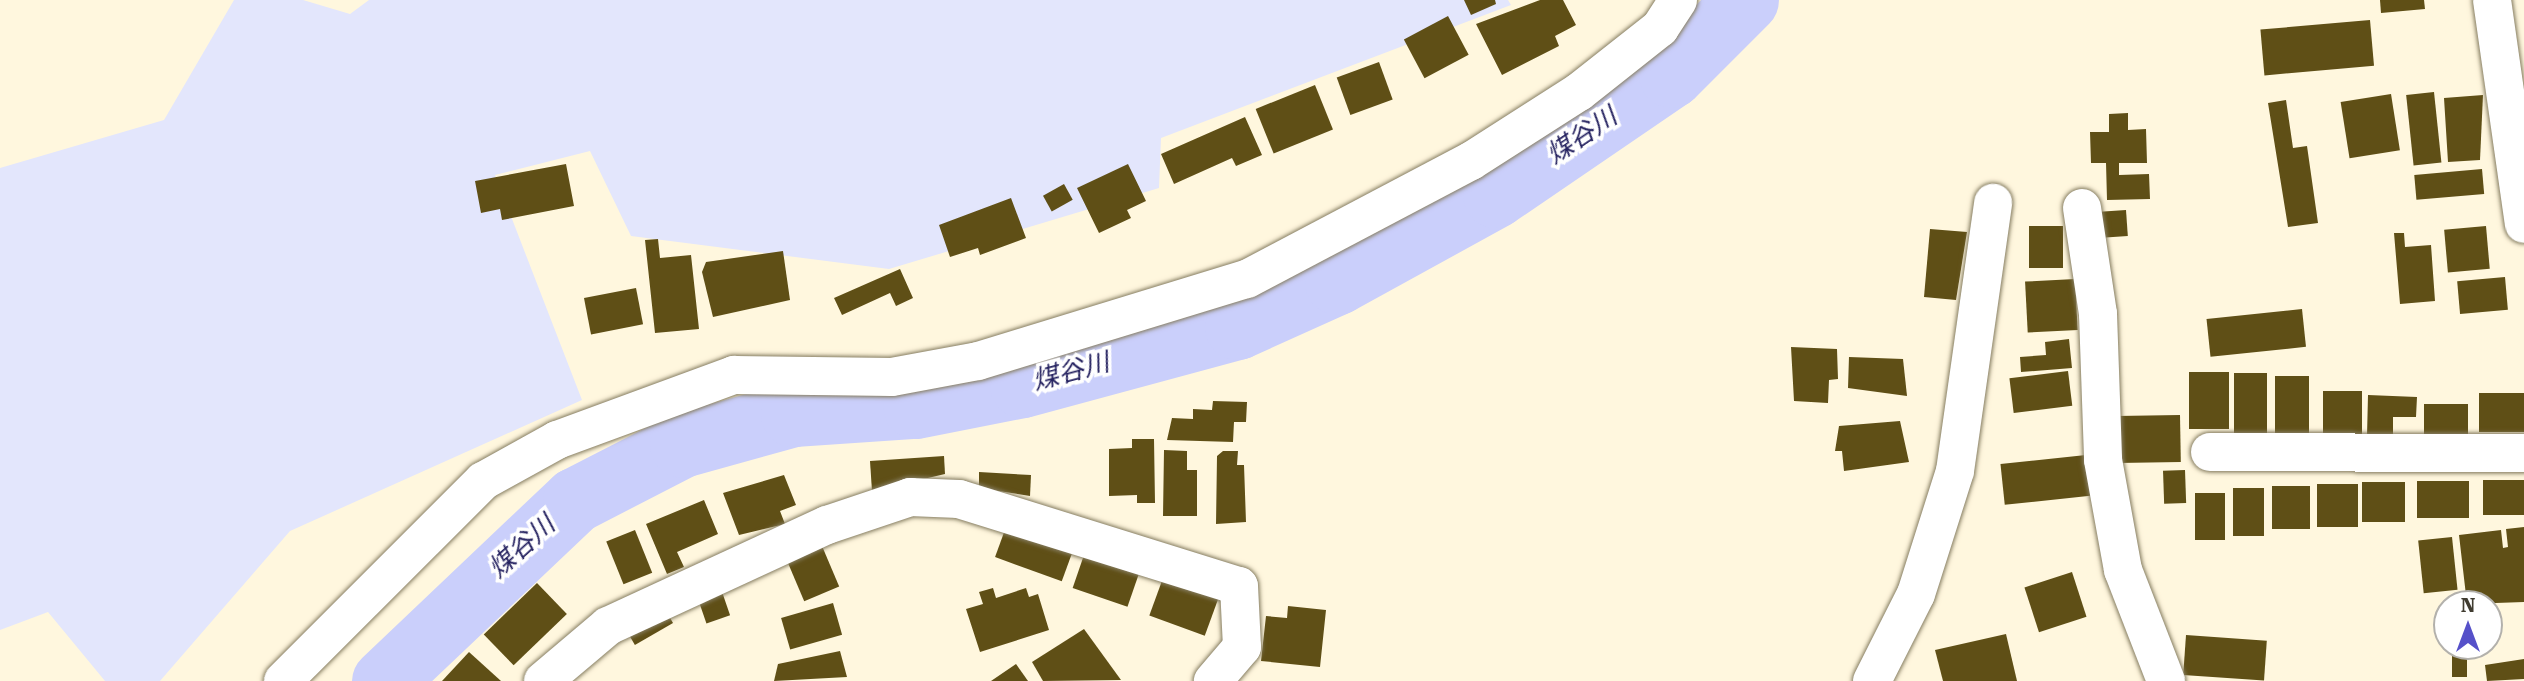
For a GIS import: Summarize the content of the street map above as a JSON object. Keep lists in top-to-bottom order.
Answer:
{
  "water": ["煤谷川"],
  "north": "top"
}
